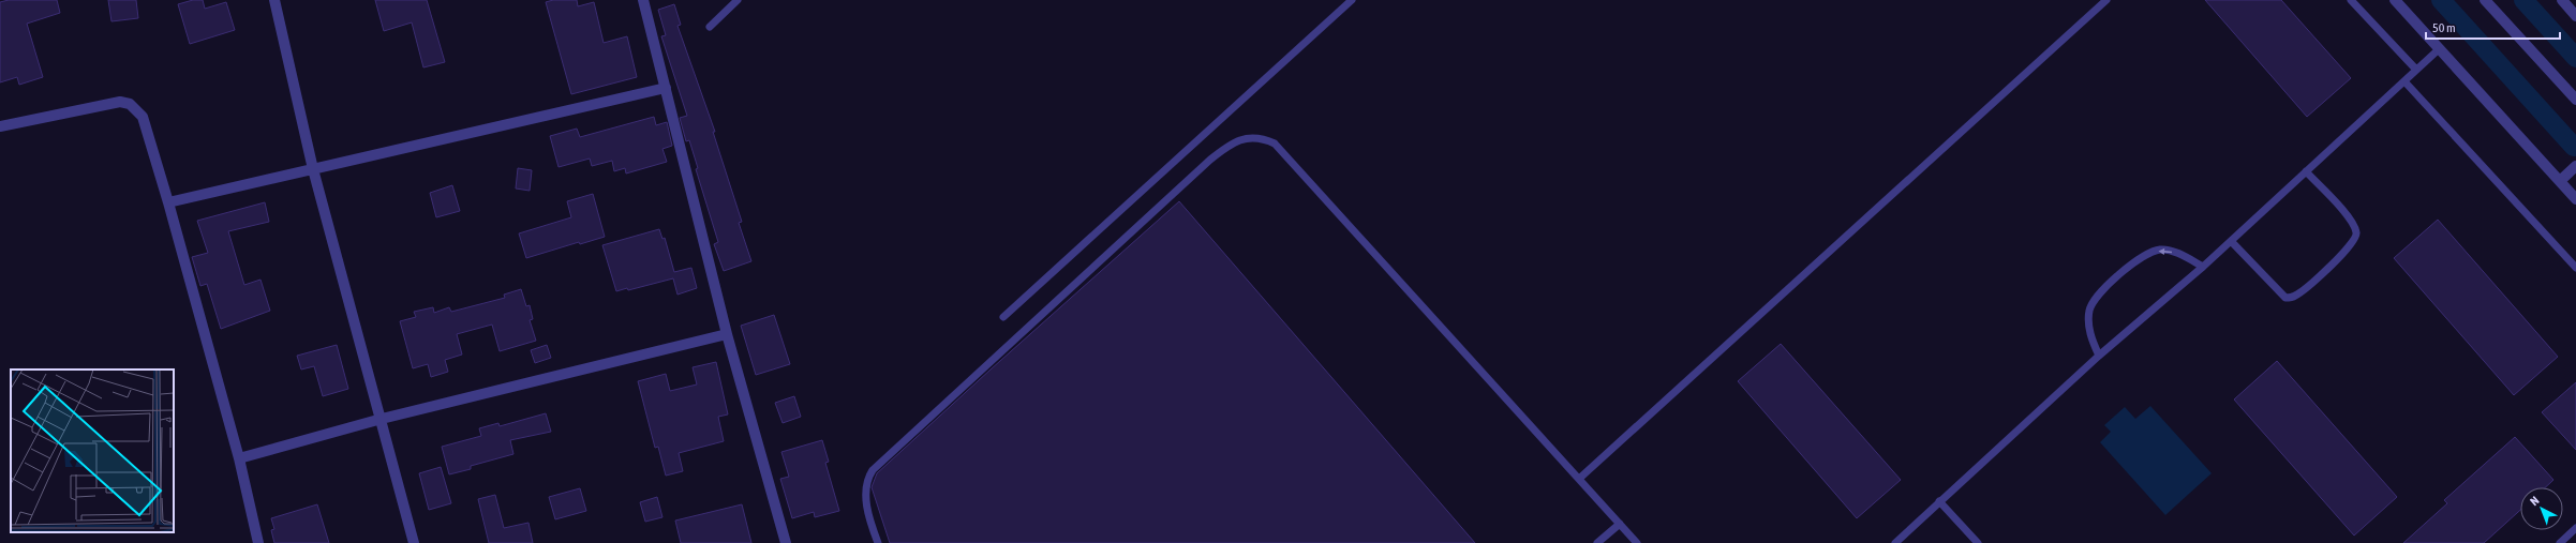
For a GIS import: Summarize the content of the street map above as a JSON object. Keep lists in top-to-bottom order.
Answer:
{
  "scale_bar": "50 m",
  "north": "top left"
}
